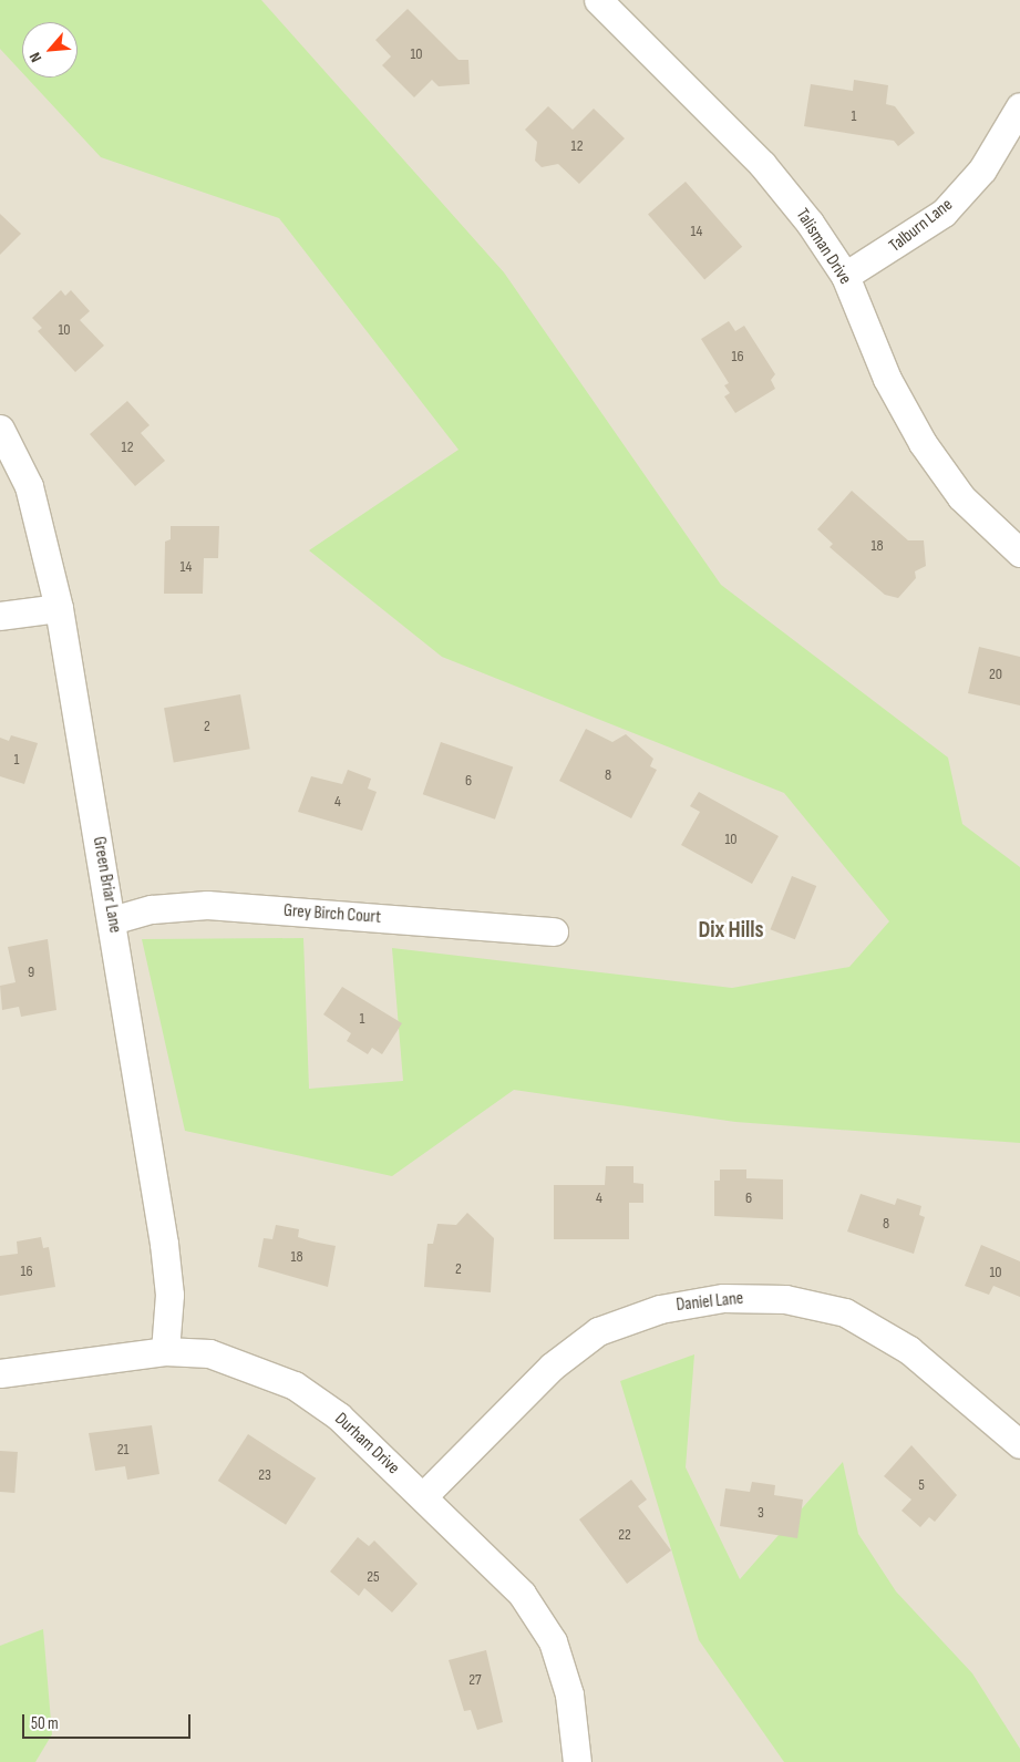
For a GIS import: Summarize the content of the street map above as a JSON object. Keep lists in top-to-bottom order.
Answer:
{
  "streets": {
    "street": [
      "Talburn Lane",
      "Talisman Drive",
      "Green Briar Lane",
      "Grey Birch Court",
      "Daniel Lane",
      "Durham Drive"
    ]
  },
  "crossings": [
    ["Talburn Lane", "Talisman Drive"],
    ["Green Briar Lane", "Grey Birch Court"],
    ["Green Briar Lane", "Durham Drive"],
    ["Daniel Lane", "Durham Drive"]
  ],
  "districts": ["Dix Hills"],
  "house_numbers": [
    "10",
    "1",
    "12",
    "14",
    "10",
    "16",
    "12",
    "18",
    "14",
    "20",
    "2",
    "1",
    "8",
    "6",
    "4",
    "10",
    "9",
    "1",
    "4",
    "6",
    "8",
    "18",
    "2",
    "16",
    "10",
    "21",
    "23",
    "5",
    "3",
    "22",
    "25",
    "27"
  ],
  "scale_bar": "50 m",
  "north": "bottom left"
}
